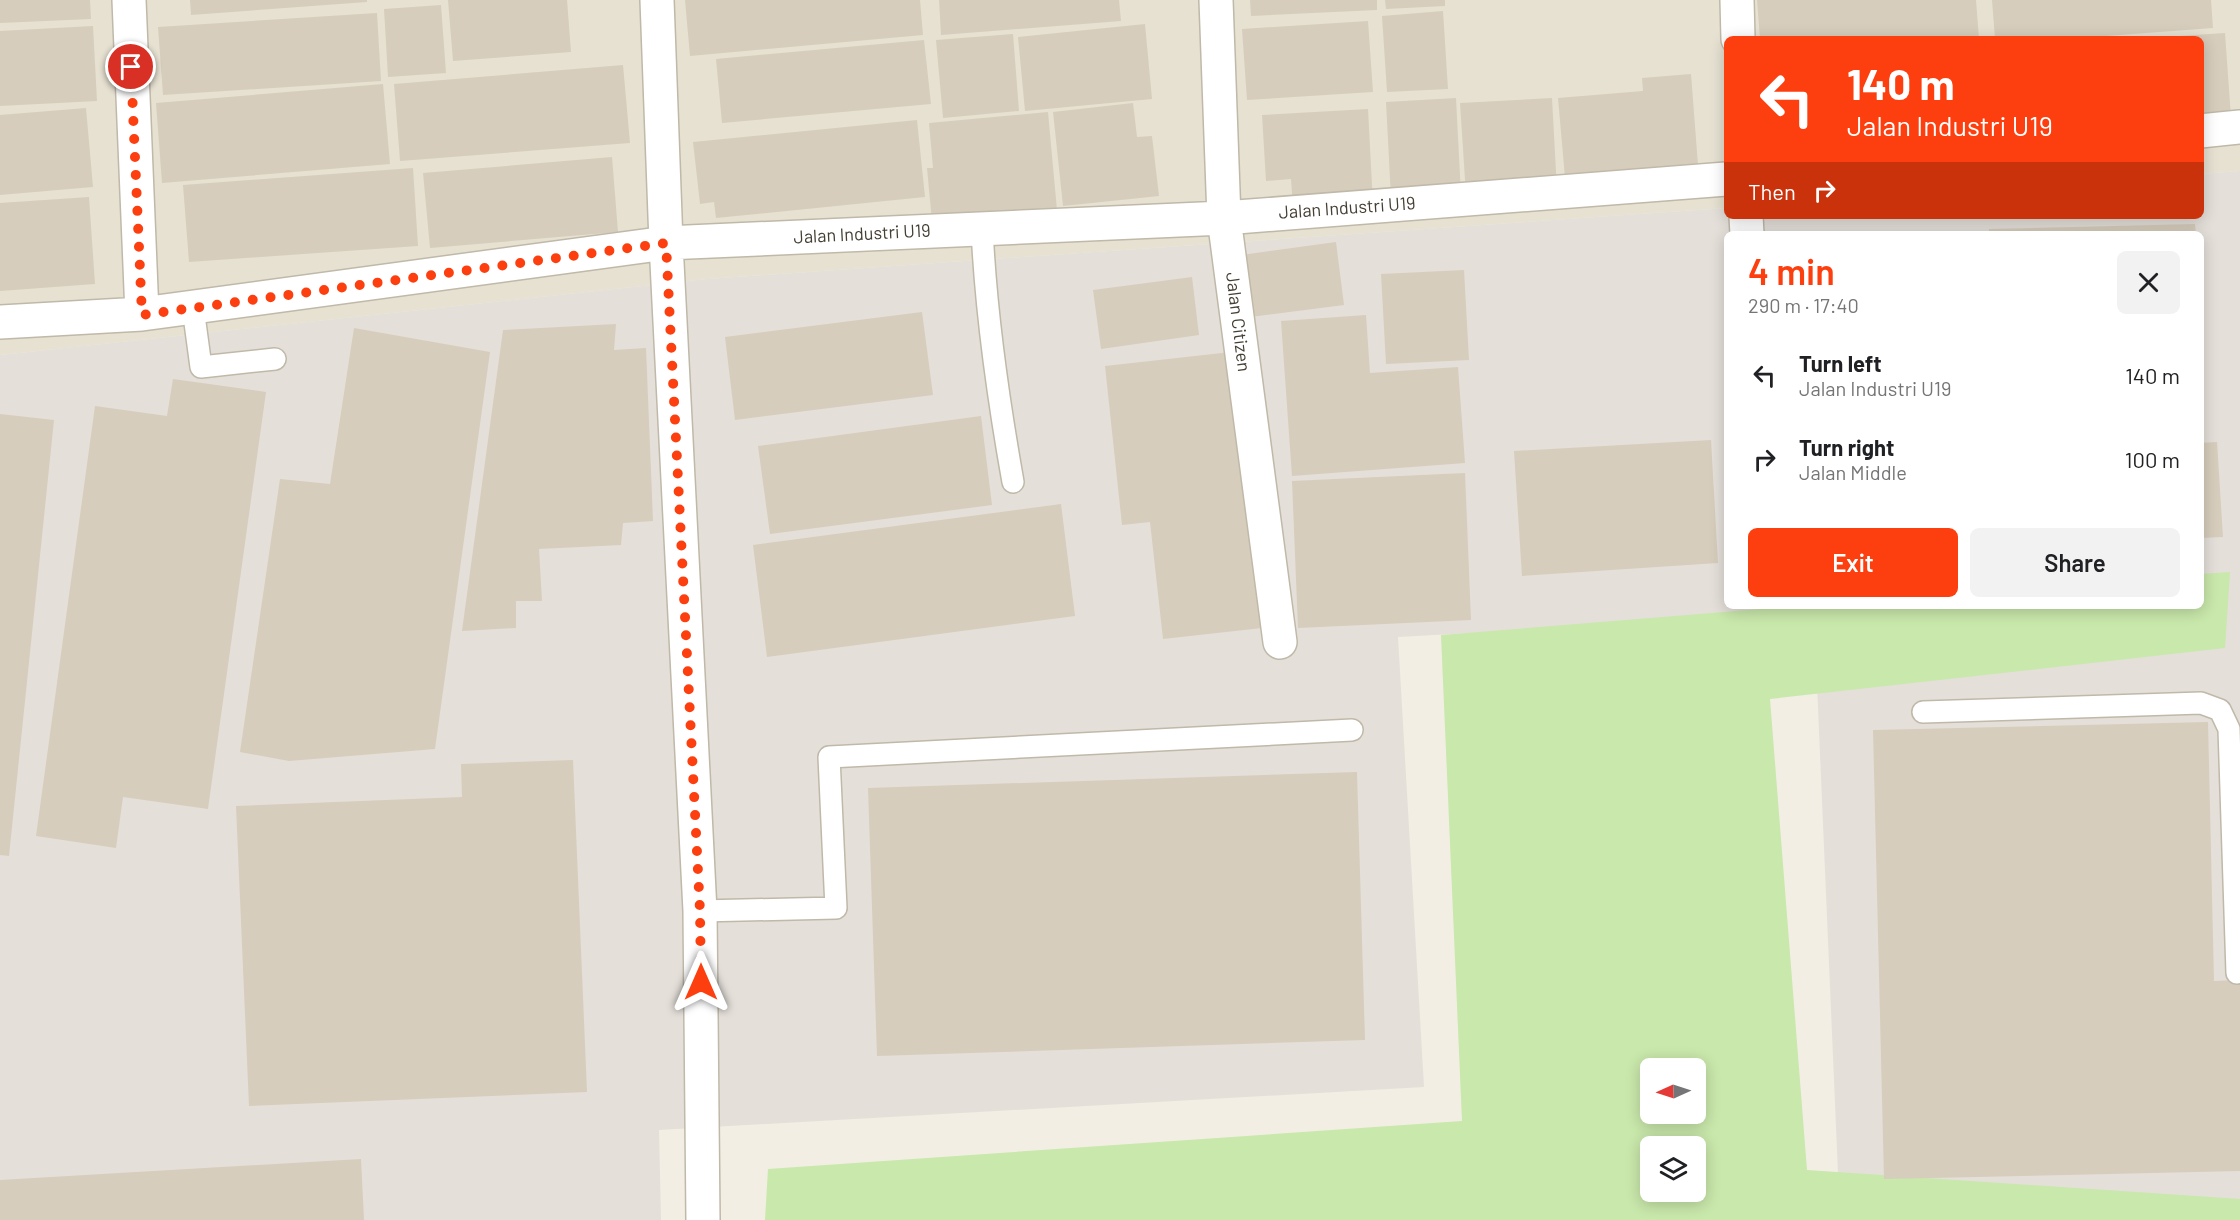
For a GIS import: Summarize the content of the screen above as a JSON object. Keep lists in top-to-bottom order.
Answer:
{
  "streets": {
    "street": ["Jalan Industri U19", "Jalan Citizen"]
  },
  "crossings": [
    ["Jalan Industri U19", "Jalan Citizen"]
  ],
  "north": "left",
  "page": {
    "turn": ["140 m", "Jalan Industri U19"],
    "then": "Then",
    "heading": ["4 min", "290 m · 17:40"],
    "list": [
      {
        "name": "Turn left",
        "note": "Jalan Industri U19",
        "value": "140 m"
      },
      {
        "name": "Turn right",
        "note": "Jalan Middle",
        "value": "100 m"
      }
    ],
    "buttons": ["Exit", "Share"]
  }
}
